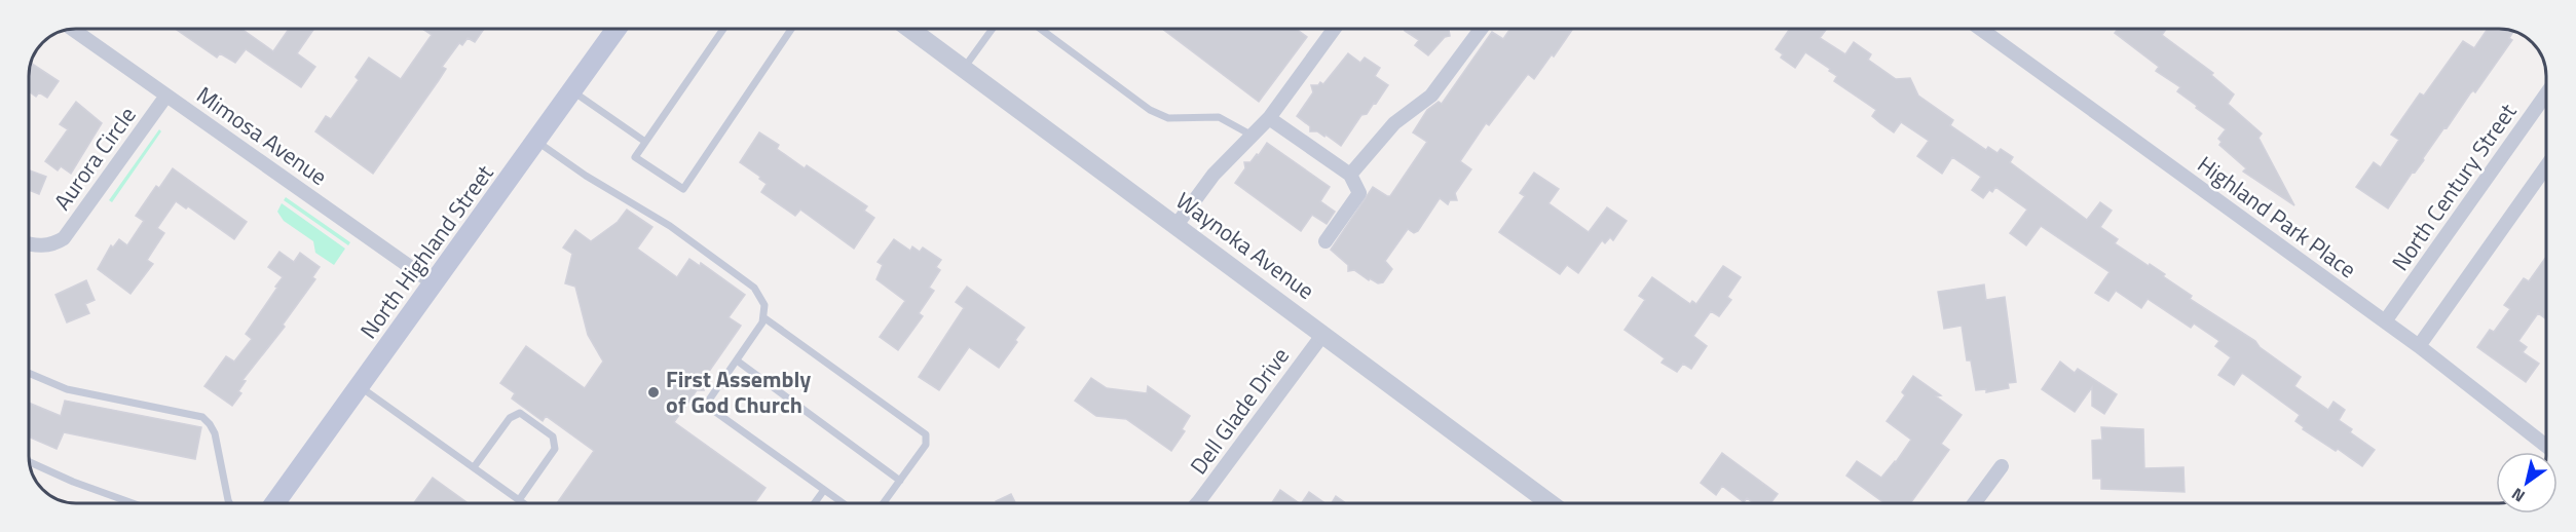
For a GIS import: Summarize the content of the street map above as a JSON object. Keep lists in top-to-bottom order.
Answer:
{
  "streets": {
    "main road": ["North Highland Street"],
    "street": [
      "Mimosa Avenue",
      "Aurora Circle",
      "North Century Street",
      "Highland Park Place",
      "Waynoka Avenue",
      "Dell Glade Drive"
    ]
  },
  "crossings": [
    ["Mimosa Avenue", "Aurora Circle"],
    ["Mimosa Avenue", "North Highland Street"],
    ["North Century Street", "Highland Park Place"],
    ["Waynoka Avenue", "Dell Glade Drive"]
  ],
  "places": ["First Assembly of God Church"],
  "north": "bottom left"
}
